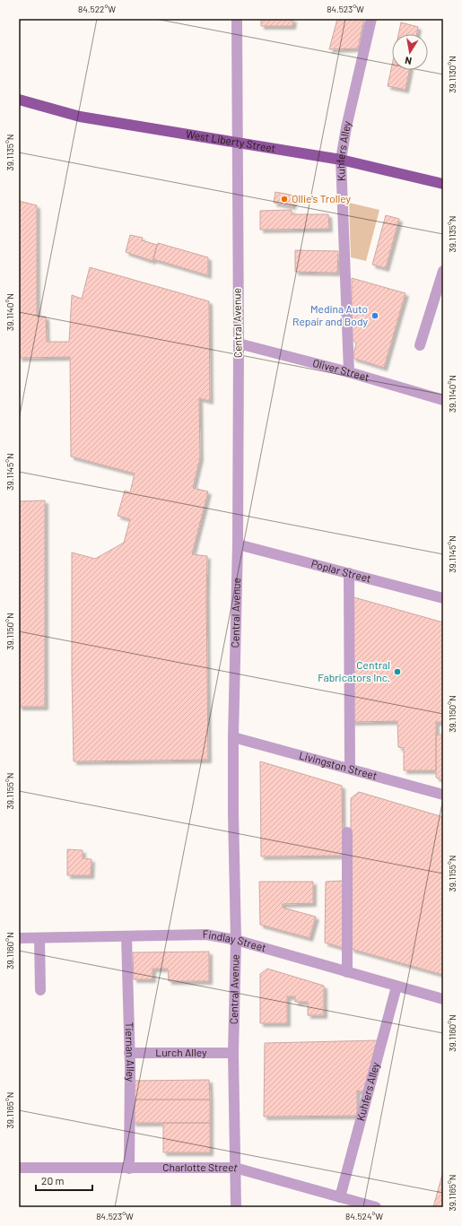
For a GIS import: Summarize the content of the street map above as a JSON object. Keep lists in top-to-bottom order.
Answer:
{
  "streets": {
    "main road": ["West Liberty Street"],
    "street": [
      "Kuhfers Alley",
      "Central Avenue",
      "Oliver Street",
      "Poplar Street",
      "Livingston Street",
      "Findlay Street",
      "Tiernan Alley",
      "Lurch Alley",
      "Charlotte Street"
    ]
  },
  "crossings": [
    ["West Liberty Street", "Kuhfers Alley"],
    ["West Liberty Street", "Central Avenue"],
    ["Kuhfers Alley", "Oliver Street"],
    ["Kuhfers Alley", "Findlay Street"],
    ["Kuhfers Alley", "Charlotte Street"],
    ["Central Avenue", "Oliver Street"],
    ["Central Avenue", "Poplar Street"],
    ["Central Avenue", "Livingston Street"],
    ["Central Avenue", "Findlay Street"],
    ["Central Avenue", "Lurch Alley"],
    ["Central Avenue", "Charlotte Street"],
    ["Findlay Street", "Tiernan Alley"],
    ["Tiernan Alley", "Lurch Alley"],
    ["Tiernan Alley", "Charlotte Street"]
  ],
  "places": ["Ollie's Trolley", "Medina Auto Repair and Body", "Central Fabricators Inc."],
  "scale_bar": "20 m",
  "north": "bottom",
  "coordinates": [
    "84.522°W",
    "84.523°W",
    "39.1130°N",
    "39.1135°N",
    "39.1140°N",
    "39.1145°N",
    "39.1150°N",
    "39.1155°N",
    "39.1160°N",
    "39.1165°N",
    "84.524°W"
  ]
}
